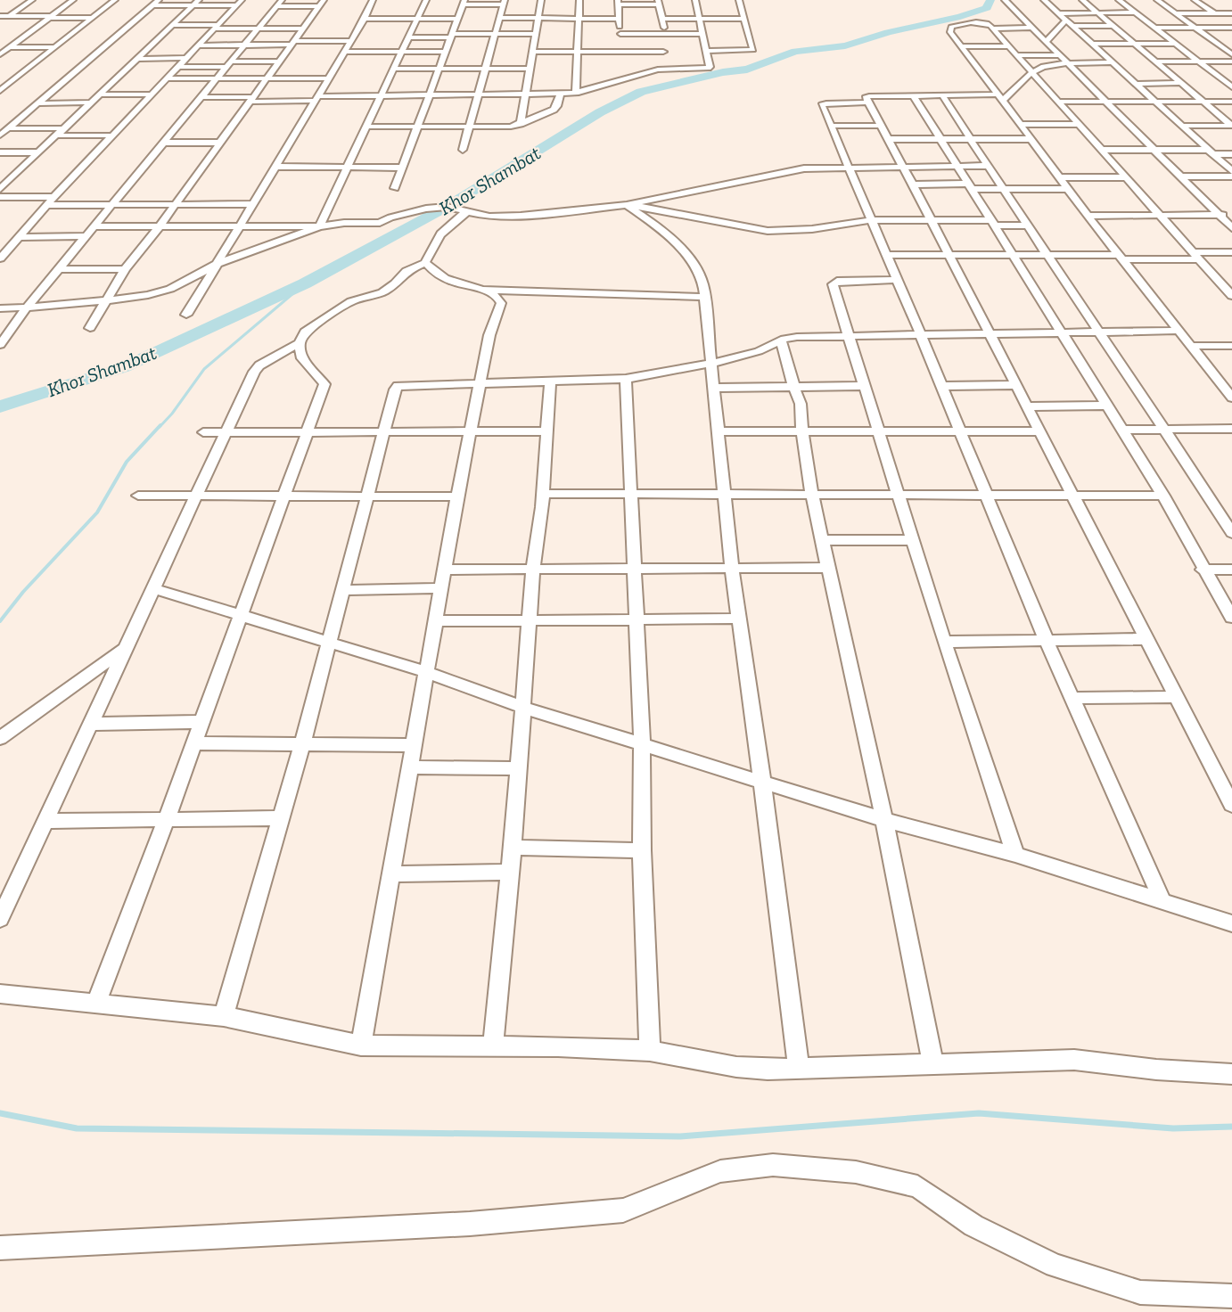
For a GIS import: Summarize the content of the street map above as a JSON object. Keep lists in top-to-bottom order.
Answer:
{
  "water": ["Khor Shambat"]
}
